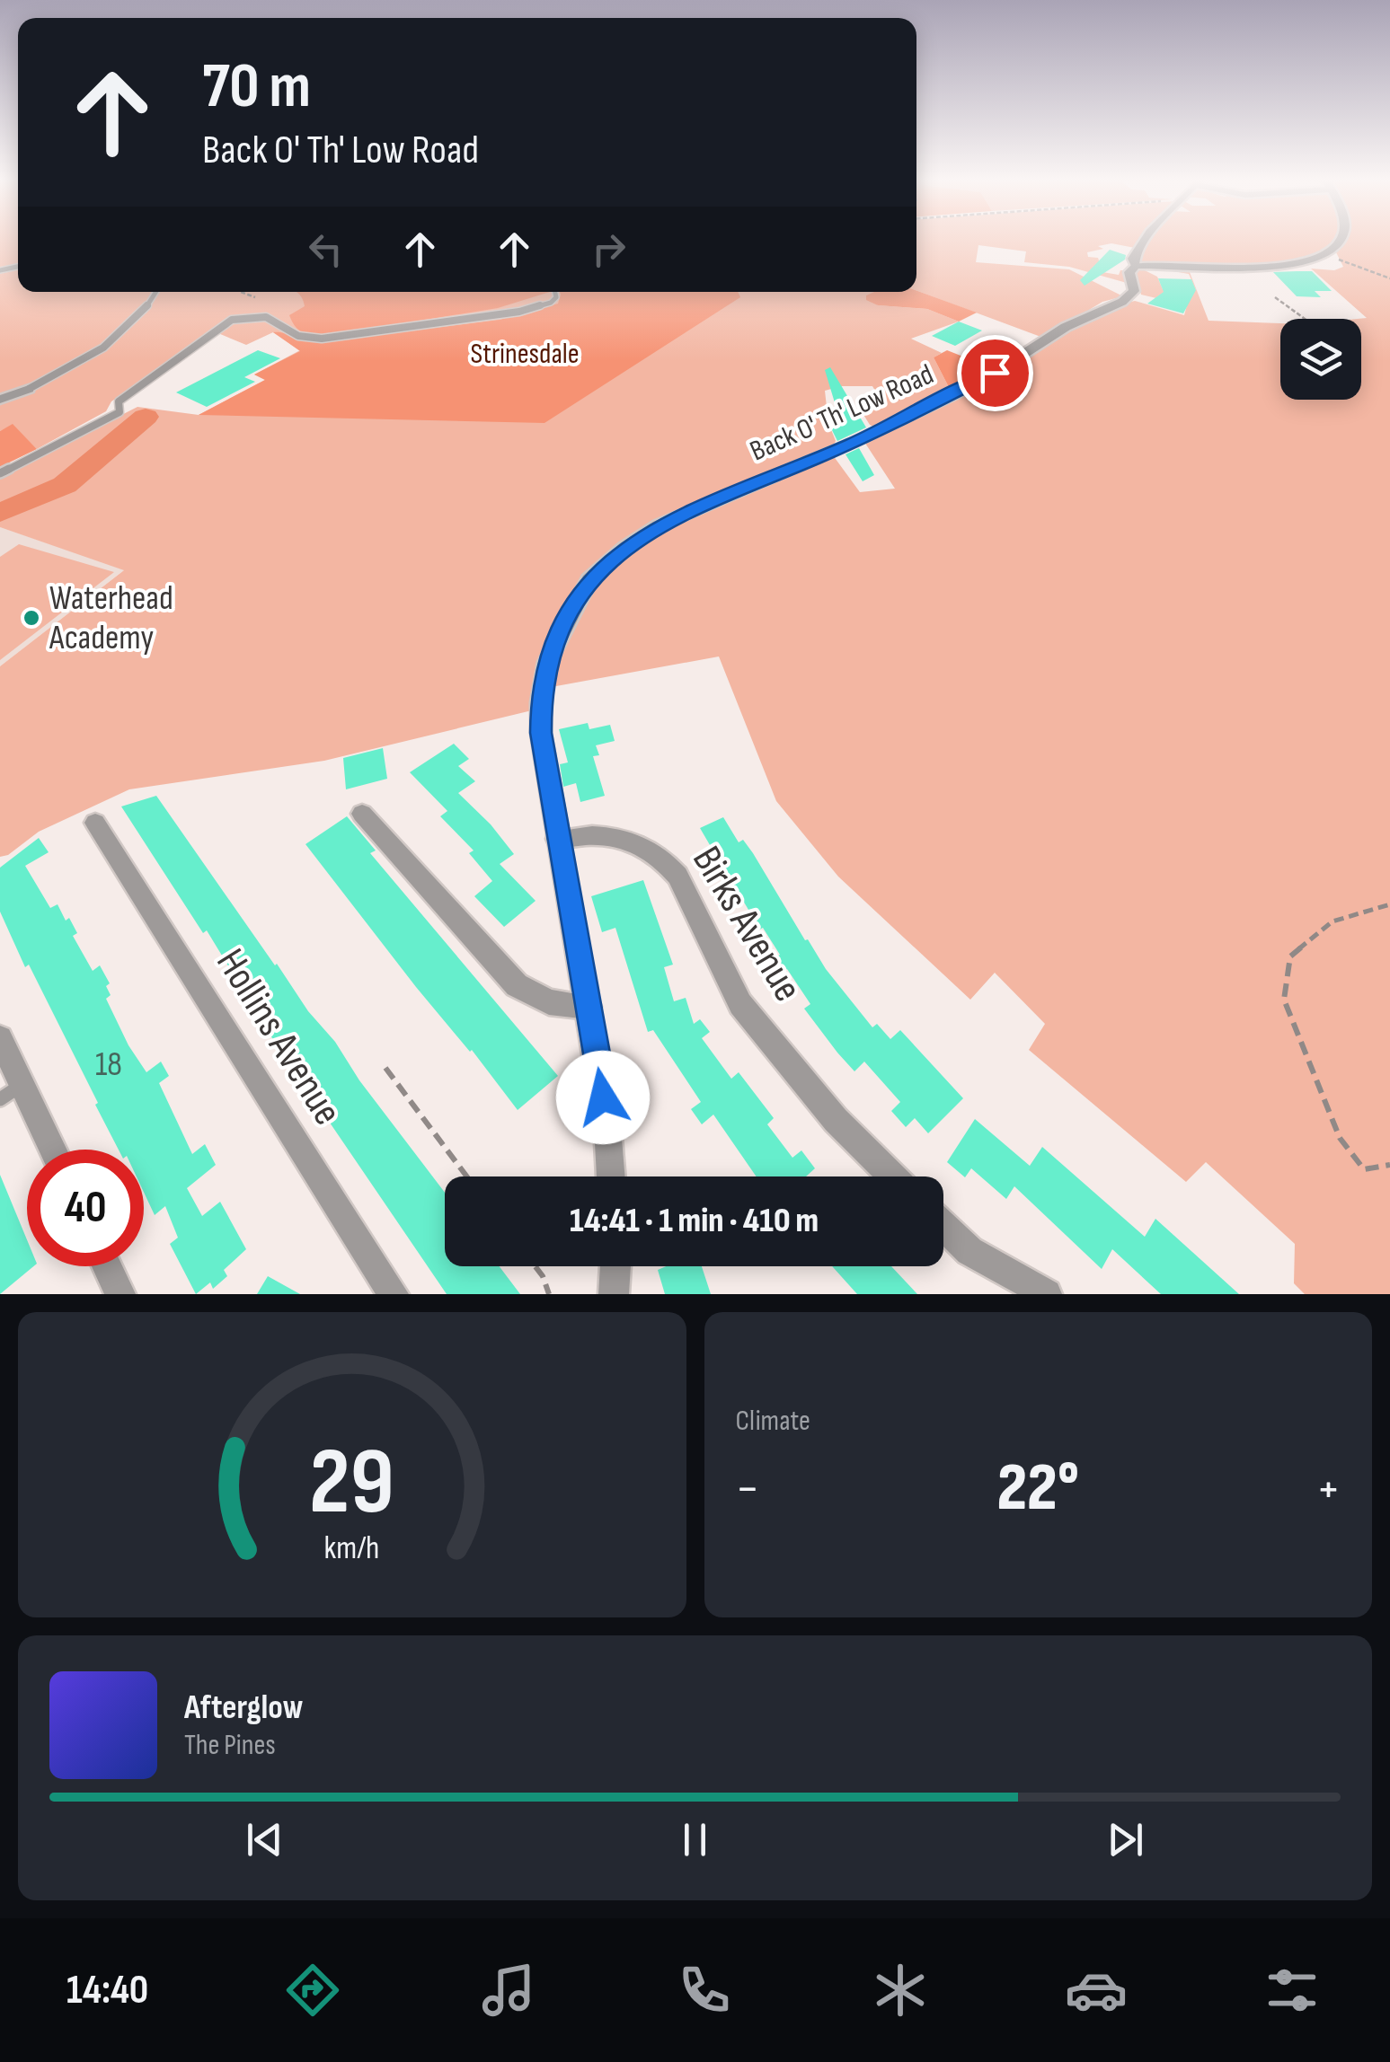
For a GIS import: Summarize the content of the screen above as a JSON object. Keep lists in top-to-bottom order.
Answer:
{
  "streets": {
    "street": ["Back O' Th' Low Road", "Birks Avenue", "Hollins Avenue"]
  },
  "crossings": [
    ["Back O' Th' Low Road", "Birks Avenue"]
  ],
  "parks": ["Strinesdale"],
  "places": ["Waterhead Academy"],
  "house_numbers": ["18"],
  "page": {
    "turn": ["70 m", "Back O' Th' Low Road"],
    "limit": "40",
    "trip": "14:41 · 1 min · 410 m",
    "tile": "Climate",
    "heat": ["−", "22°", "+"],
    "song": ["Afterglow", "The Pines"],
    "tabs": "14:40",
    "gauge": ["29", "km/h"]
  }
}
